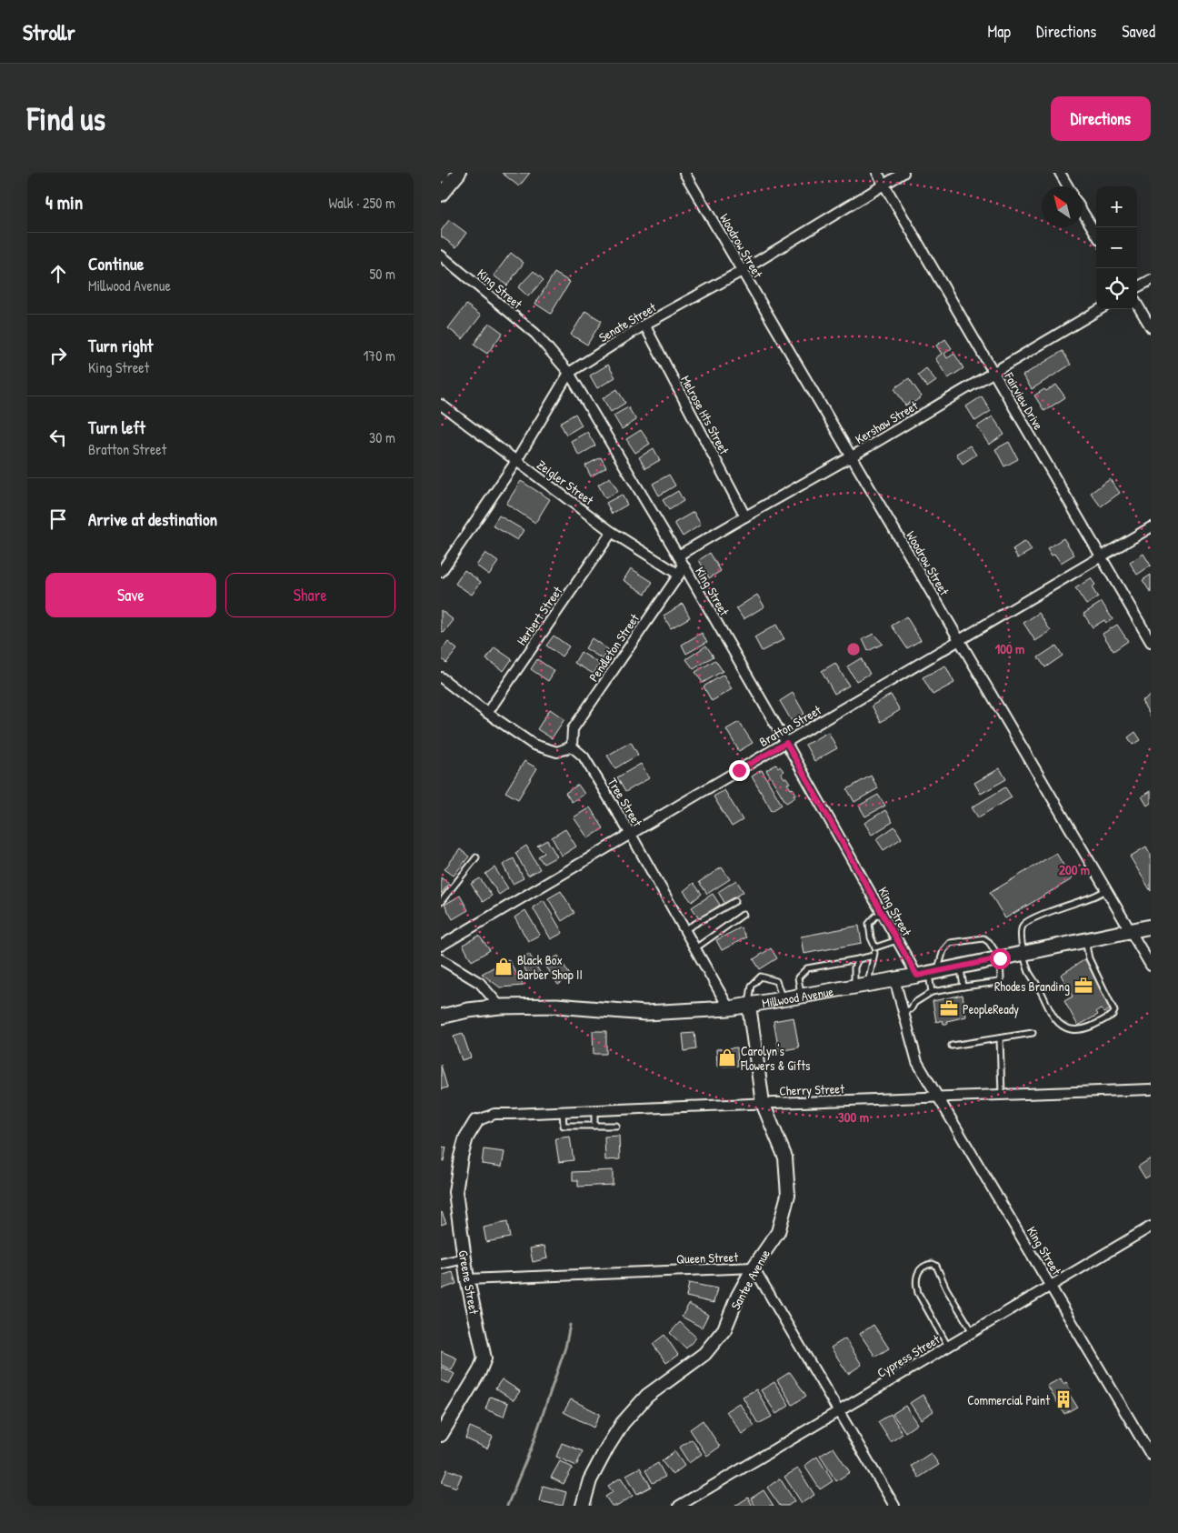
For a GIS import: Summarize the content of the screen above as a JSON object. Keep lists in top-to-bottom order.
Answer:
{
  "streets": {
    "main road": ["Millwood Avenue"],
    "street": [
      "Woodrow Street",
      "King Street",
      "Senate Street",
      "Fairview Drive",
      "Melrose Hts Street",
      "Kershaw Street",
      "Zeigler Street",
      "Herbert Street",
      "Pendleton Street",
      "Bratton Street",
      "Tree Street",
      "Cherry Street",
      "Queen Street",
      "Santee Avenue",
      "Greene Street",
      "Cypress Street"
    ]
  },
  "crossings": [
    ["Woodrow Street", "Senate Street"],
    ["Woodrow Street", "Kershaw Street"],
    ["Woodrow Street", "Bratton Street"],
    ["Woodrow Street", "Millwood Avenue"],
    ["King Street", "Senate Street"],
    ["King Street", "Kershaw Street"],
    ["King Street", "Pendleton Street"],
    ["King Street", "Bratton Street"],
    ["King Street", "Millwood Avenue"],
    ["King Street", "Cherry Street"],
    ["King Street", "Cypress Street"],
    ["Senate Street", "Fairview Drive"],
    ["Senate Street", "Melrose Hts Street"],
    ["Senate Street", "Zeigler Street"],
    ["Fairview Drive", "Kershaw Street"],
    ["Fairview Drive", "Bratton Street"],
    ["Melrose Hts Street", "Kershaw Street"],
    ["Kershaw Street", "Pendleton Street"],
    ["Zeigler Street", "Herbert Street"],
    ["Zeigler Street", "Pendleton Street"],
    ["Pendleton Street", "Tree Street"],
    ["Bratton Street", "Tree Street"],
    ["Tree Street", "Millwood Avenue"],
    ["Millwood Avenue", "Santee Avenue"],
    ["Cherry Street", "Santee Avenue"],
    ["Cherry Street", "Greene Street"],
    ["Queen Street", "Santee Avenue"],
    ["Queen Street", "Greene Street"],
    ["Queen Street", "Cypress Street"]
  ],
  "places": {
    "shop": ["Black Box Barber Shop II", "Carolyn's Flowers & Gifts"],
    "office": ["Rhodes Branding", "PeopleReady"],
    "building": ["Commercial Paint"]
  },
  "north": "top left",
  "page": {
    "header": "Strollr",
    "nav": ["Map", "Directions", "Saved"],
    "buttons": [
      "Directions",
      ["Save", "Share"]
    ],
    "title": "Find us",
    "heading": ["4 min", "Walk · 250 m"],
    "map_buttons": ["+", "−"],
    "list": [
      ["Continue", "Millwood Avenue", "50 m"],
      ["Turn right", "King Street", "170 m"],
      ["Turn left", "Bratton Street", "30 m"],
      "Arrive at destination"
    ]
  },
  "rings": ["100 m", "200 m", "300 m"]
}
